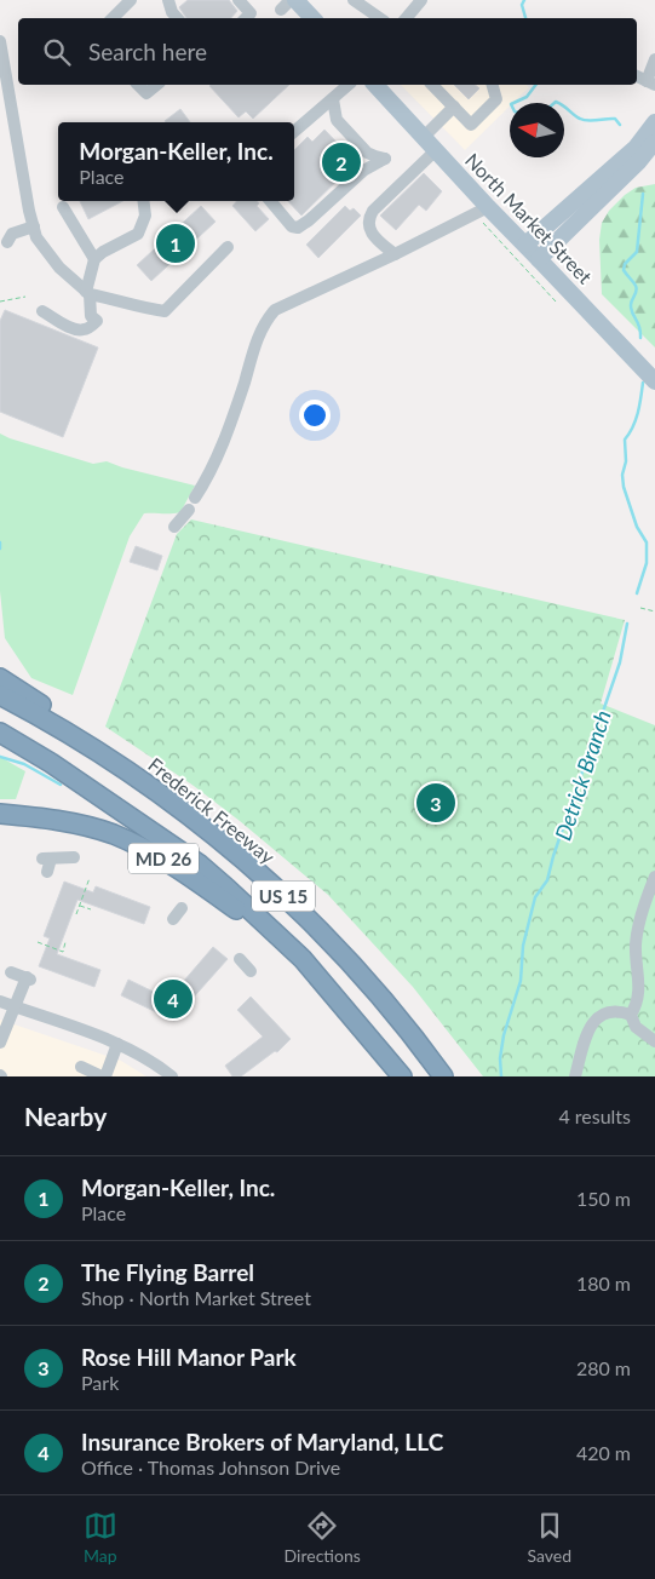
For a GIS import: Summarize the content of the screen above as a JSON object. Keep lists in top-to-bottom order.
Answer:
{
  "streets": {
    "highway": ["Frederick Freeway", "MD 26", "US 15"],
    "main road": ["North Market Street"]
  },
  "crossings": [
    ["Frederick Freeway", "US 15"],
    ["MD 26", "US 15"]
  ],
  "water": ["Detrick Branch"],
  "north": "left",
  "page": {
    "search": "Search here",
    "popup": ["Morgan-Keller, Inc.", "Place"],
    "pins": [
      "2",
      "1",
      "3",
      "4"
    ],
    "heading": ["Nearby", "4 results"],
    "list": [
      {
        "mark": "1",
        "name": "Morgan-Keller, Inc.",
        "note": "Place",
        "value": "150 m"
      },
      {
        "mark": "2",
        "name": "The Flying Barrel",
        "note": "Shop · North Market Street",
        "value": "180 m"
      },
      {
        "mark": "3",
        "name": "Rose Hill Manor Park",
        "note": "Park",
        "value": "280 m"
      },
      {
        "mark": "4",
        "name": "Insurance Brokers of Maryland, LLC",
        "note": "Office · Thomas Johnson Drive",
        "value": "420 m"
      }
    ],
    "nav": ["Map", "Directions", "Saved"]
  }
}
